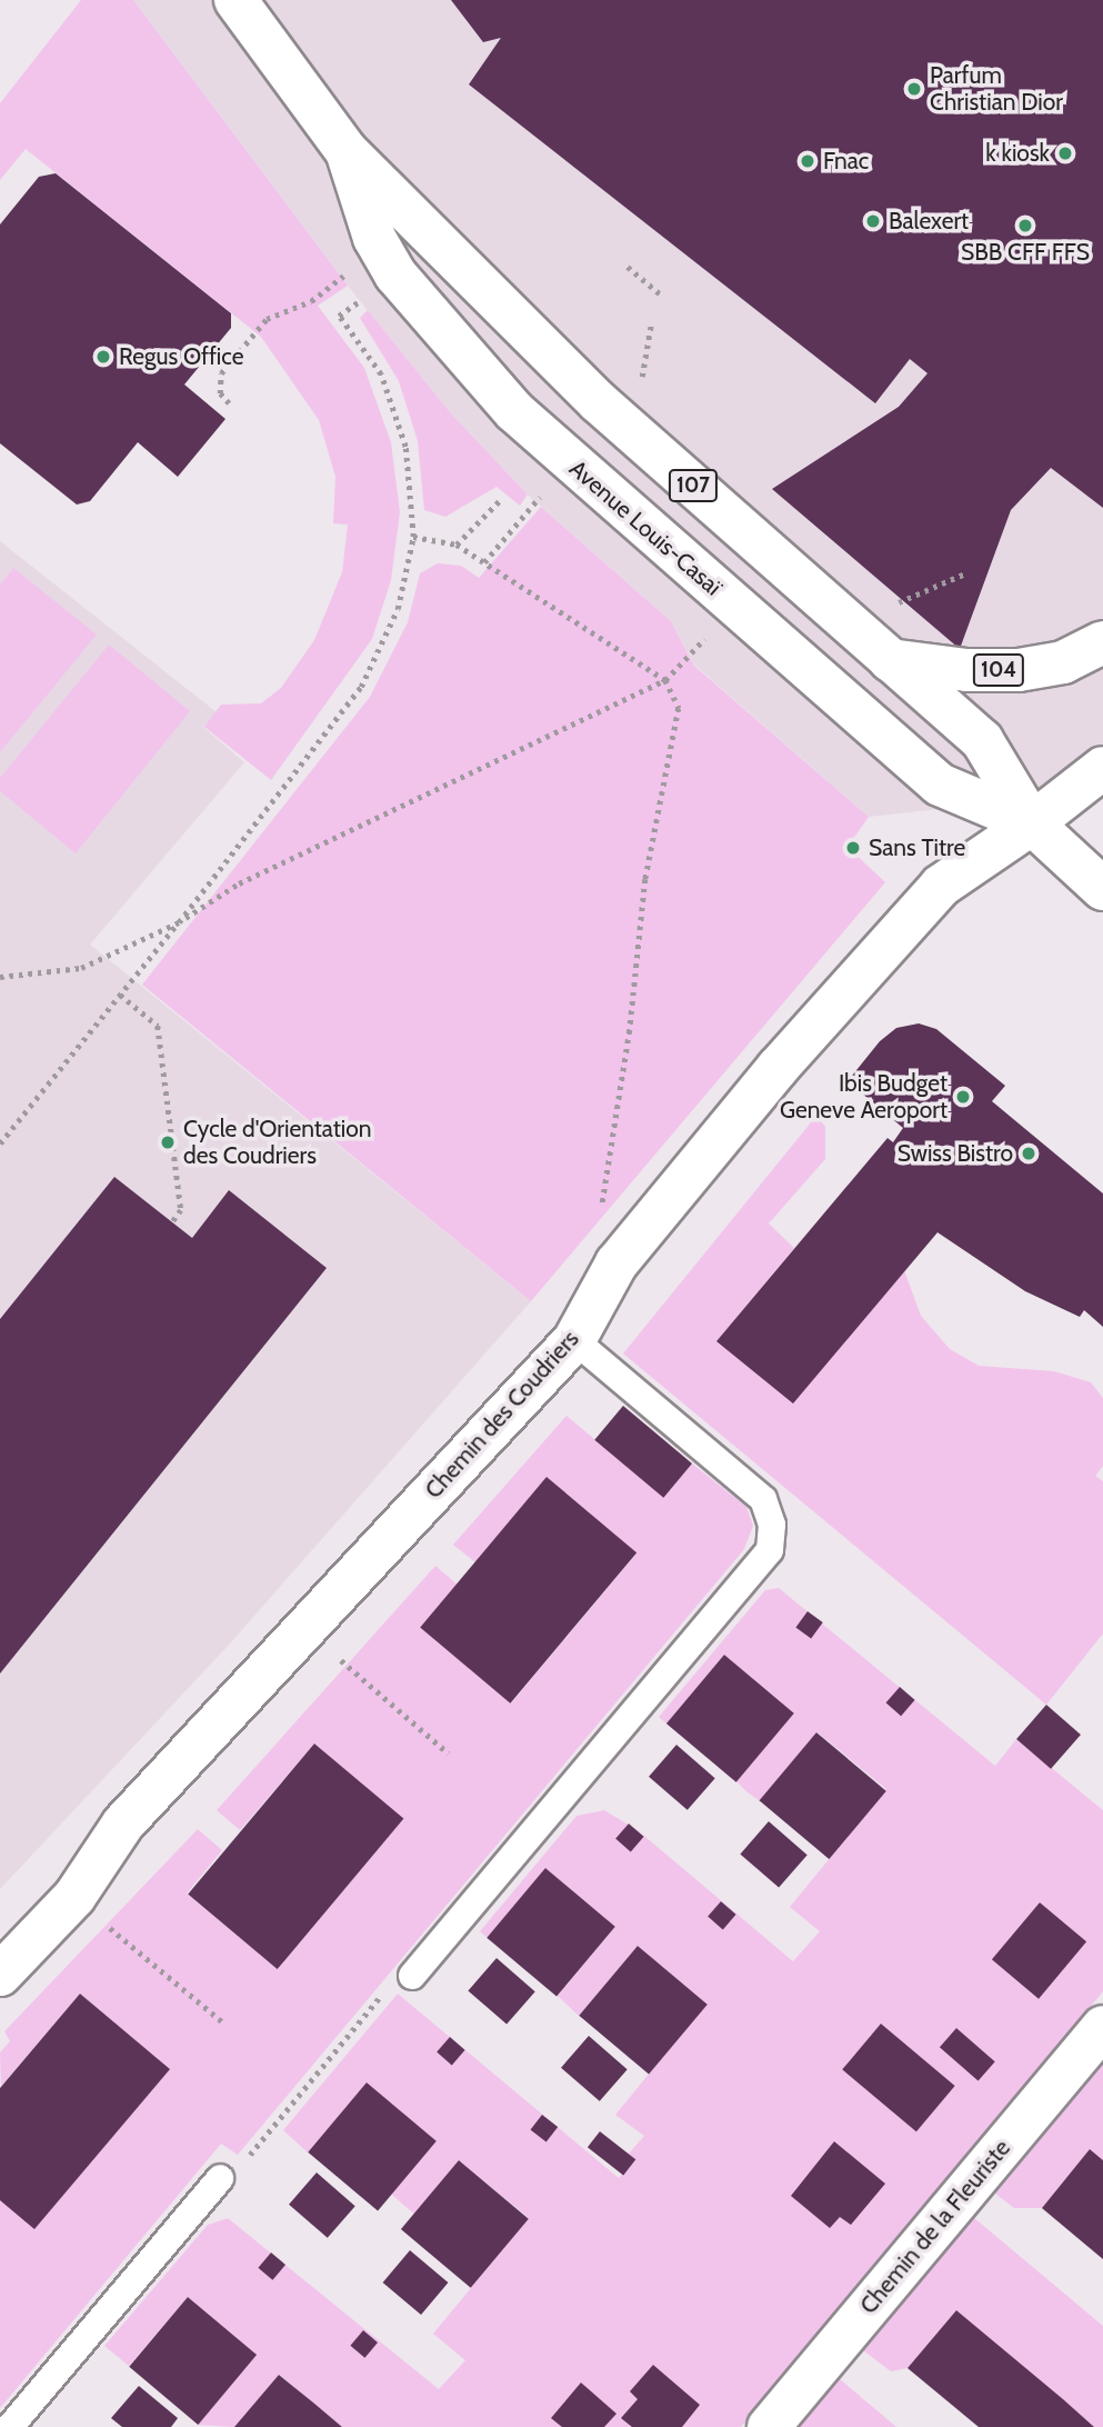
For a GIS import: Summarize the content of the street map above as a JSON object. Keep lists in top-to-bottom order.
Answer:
{
  "streets": {
    "main road": [
      "107",
      "Avenue Louis-Casaï",
      "104",
      "Chemin des Coudriers",
      "Chemin de la Fleuriste"
    ]
  },
  "crossings": [
    ["Avenue Louis-Casaï", "104"],
    ["Avenue Louis-Casaï", "Chemin des Coudriers"]
  ],
  "places": [
    "Parfum Christian Dior",
    "k kiosk",
    "Fnac",
    "Balexert",
    "SBB CFF FFS",
    "Regus Office",
    "Sans Titre",
    "Ibis Budget Geneve Aeroport",
    "Cycle d'Orientation des Coudriers",
    "Swiss Bistro"
  ]
}
